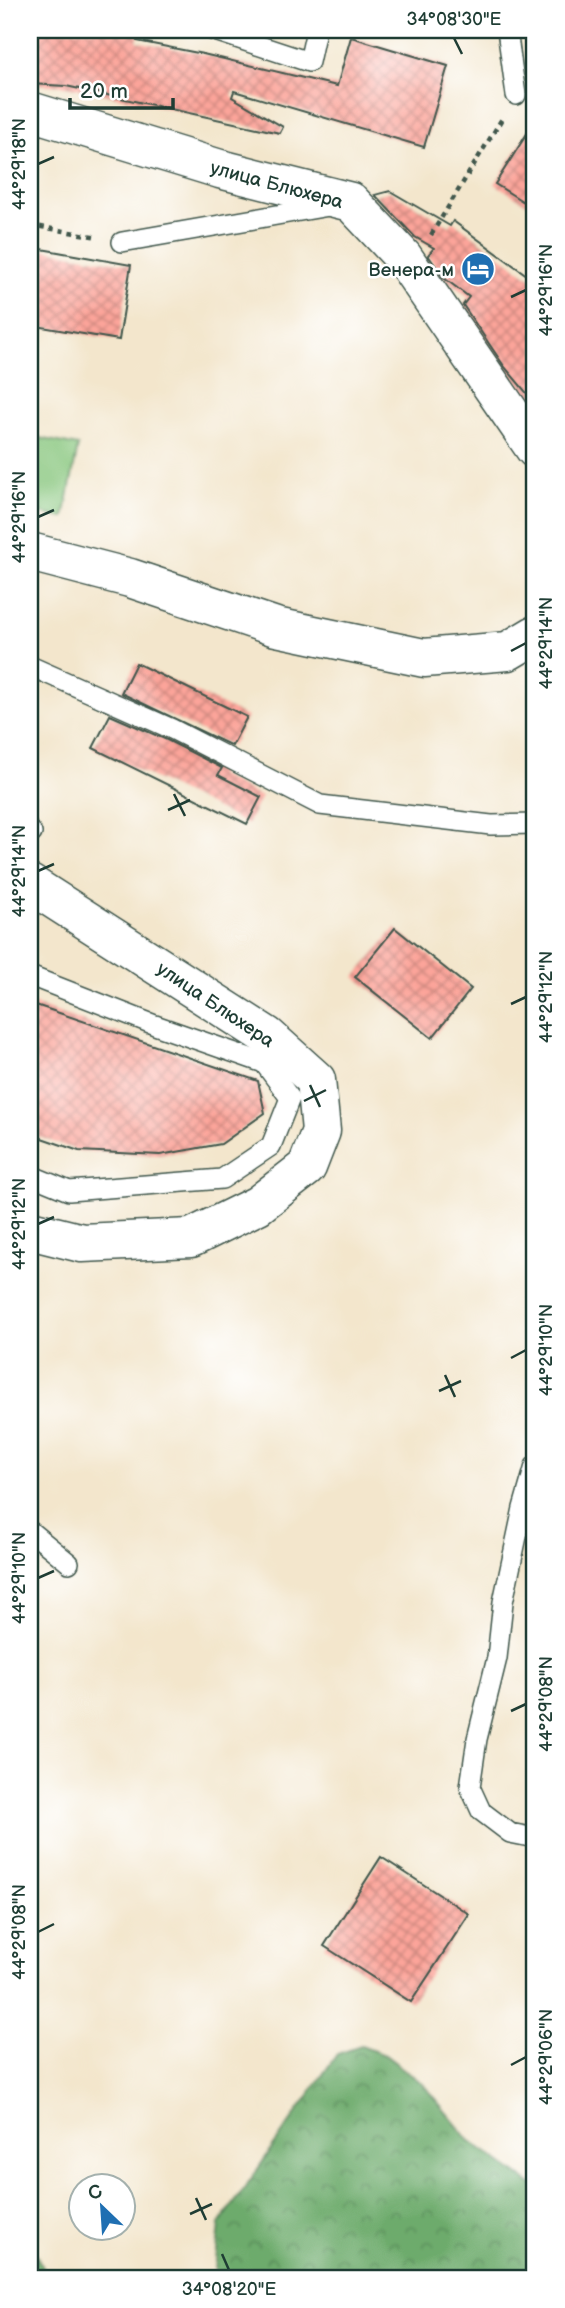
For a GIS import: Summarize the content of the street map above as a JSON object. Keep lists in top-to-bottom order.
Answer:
{
  "streets": {
    "main road": ["улица Блюхера"]
  },
  "places": {
    "hotel": ["Венера-м"]
  },
  "scale_bar": "20 m",
  "north": "top left",
  "coordinates": [
    "34°08'30\"E",
    "44°29'18\"N",
    "44°29'16\"N",
    "44°29'14\"N",
    "44°29'12\"N",
    "44°29'10\"N",
    "44°29'08\"N",
    "44°29'06\"N",
    "34°08'20\"E"
  ]
}
